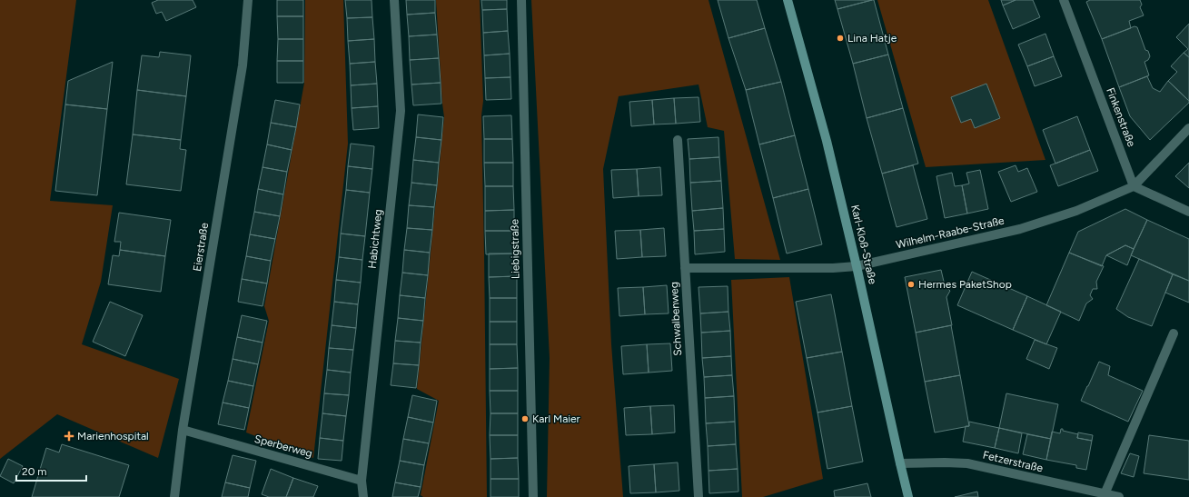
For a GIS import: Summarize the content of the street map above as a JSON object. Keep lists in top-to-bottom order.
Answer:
{
  "streets": {
    "main road": ["Karl-Kloß-Straße"],
    "street": [
      "Finkenstraße",
      "Wilhelm-Raabe-Straße",
      "Habichtweg",
      "Eierstraße",
      "Liebigstraße",
      "Schwalbenweg",
      "Sperberweg",
      "Fetzerstraße"
    ]
  },
  "crossings": [
    ["Finkenstraße", "Wilhelm-Raabe-Straße"],
    ["Wilhelm-Raabe-Straße", "Karl-Kloß-Straße"],
    ["Wilhelm-Raabe-Straße", "Schwalbenweg"],
    ["Habichtweg", "Sperberweg"],
    ["Karl-Kloß-Straße", "Fetzerstraße"],
    ["Eierstraße", "Sperberweg"]
  ],
  "places": {
    "other": ["Lina Hatje", "Hermes PaketShop", "Karl Maier"],
    "health": ["Marienhospital"]
  },
  "scale_bar": "20 m"
}
